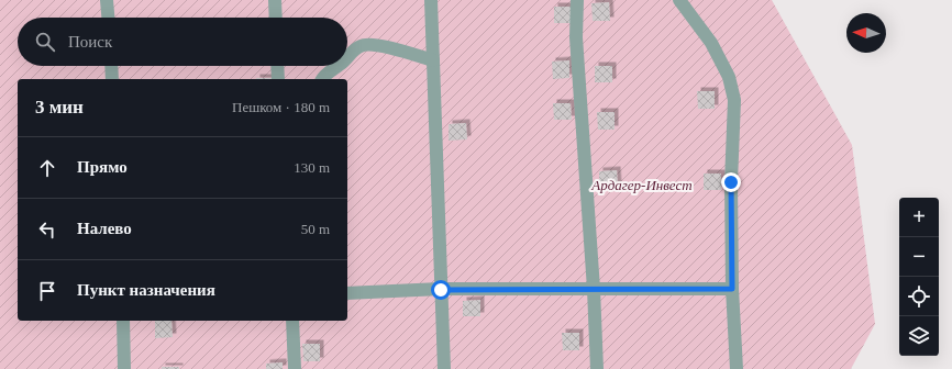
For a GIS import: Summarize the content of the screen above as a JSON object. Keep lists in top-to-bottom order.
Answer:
{
  "parks": ["Ардагер-Инвест"],
  "north": "left",
  "page": {
    "search": "Поиск",
    "heading": ["3 мин", "Пешком · 180 m"],
    "list": [
      ["Прямо", "130 m"],
      ["Налево", "50 m"],
      "Пункт назначения"
    ],
    "map_buttons": ["+", "−"]
  }
}
